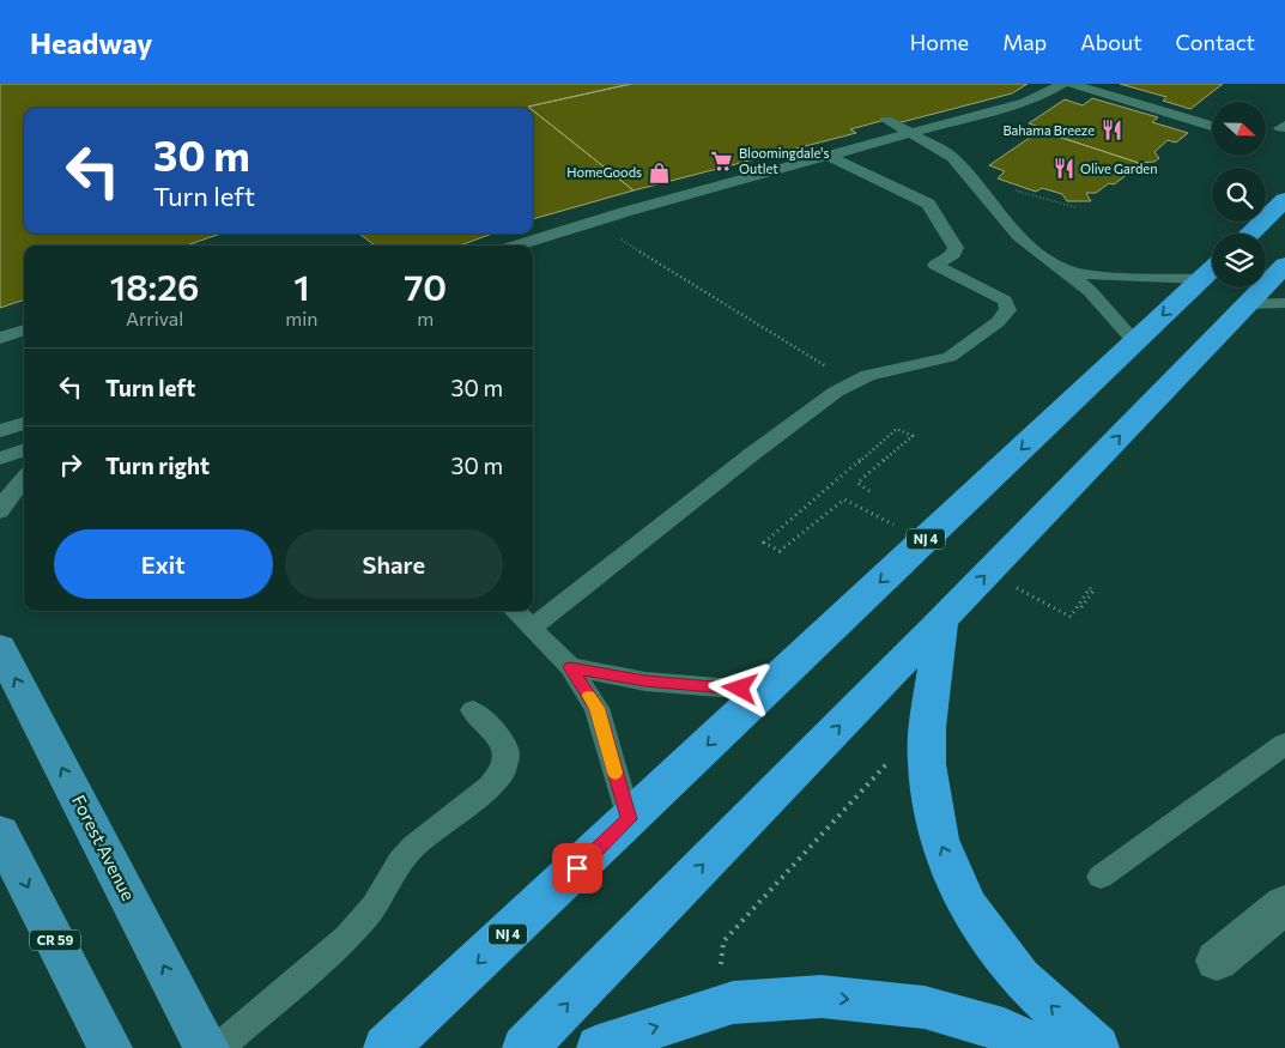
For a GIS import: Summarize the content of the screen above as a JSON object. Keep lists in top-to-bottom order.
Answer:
{
  "streets": {
    "highway": ["NJ 4"],
    "main road": ["Forest Avenue", "CR 59"]
  },
  "places": {
    "restaurant": ["Bahama Breeze", "Olive Garden"],
    "supermarket": ["Bloomingdale's Outlet"],
    "shop": ["HomeGoods"]
  },
  "north": "right",
  "page": {
    "header": "Headway",
    "nav": [
      "Home",
      "Map",
      "About",
      "Contact"
    ],
    "turn": ["30 m", "Turn left"],
    "eta": [
      "18:26",
      "Arrival",
      "1",
      "min",
      "70",
      "m"
    ],
    "list": [
      {
        "name": "Turn left",
        "value": "30 m"
      },
      {
        "name": "Turn right",
        "value": "30 m"
      }
    ],
    "buttons": ["Exit", "Share"]
  }
}
